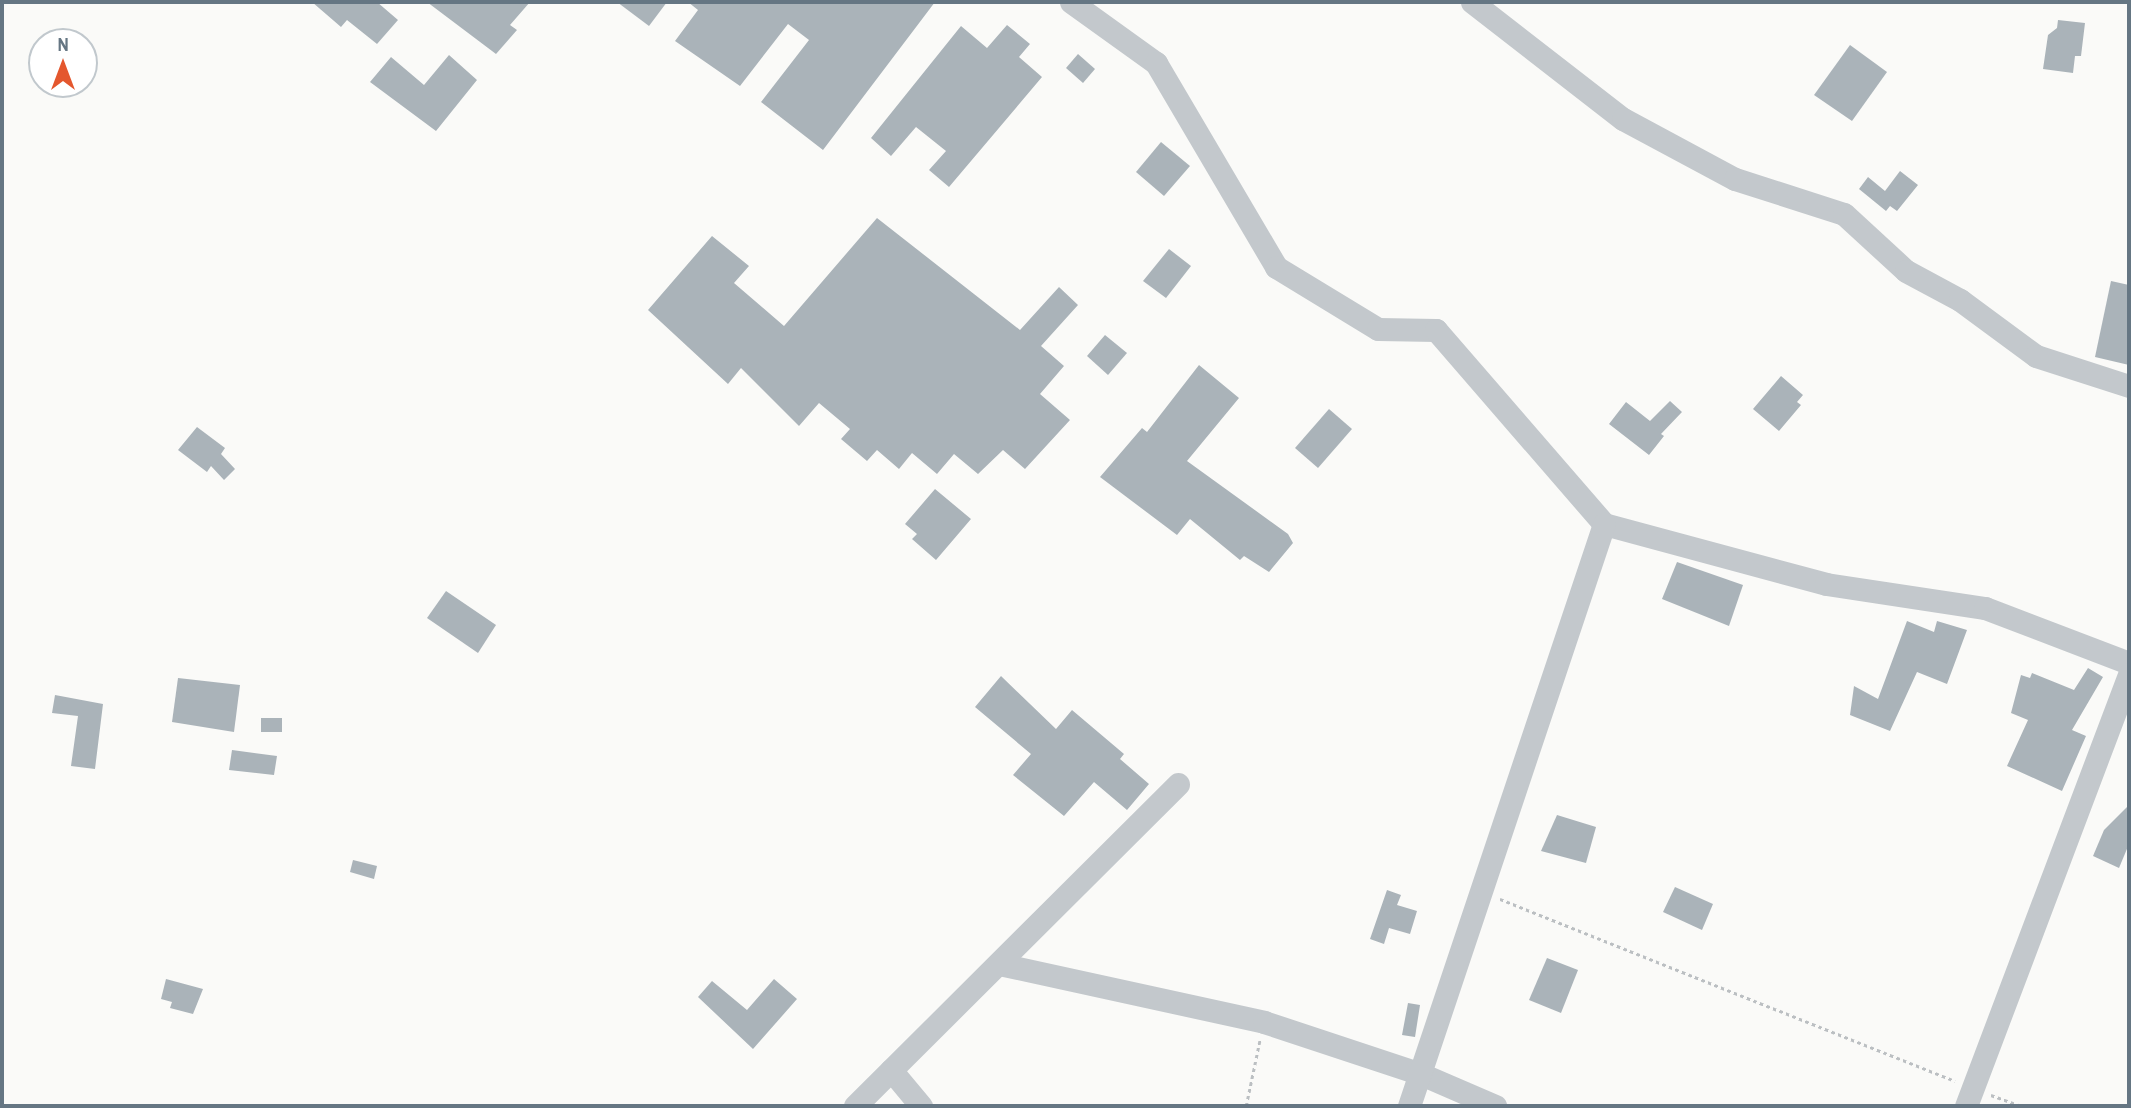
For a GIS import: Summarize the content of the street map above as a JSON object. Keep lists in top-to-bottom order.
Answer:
{
  "north": "top"
}
